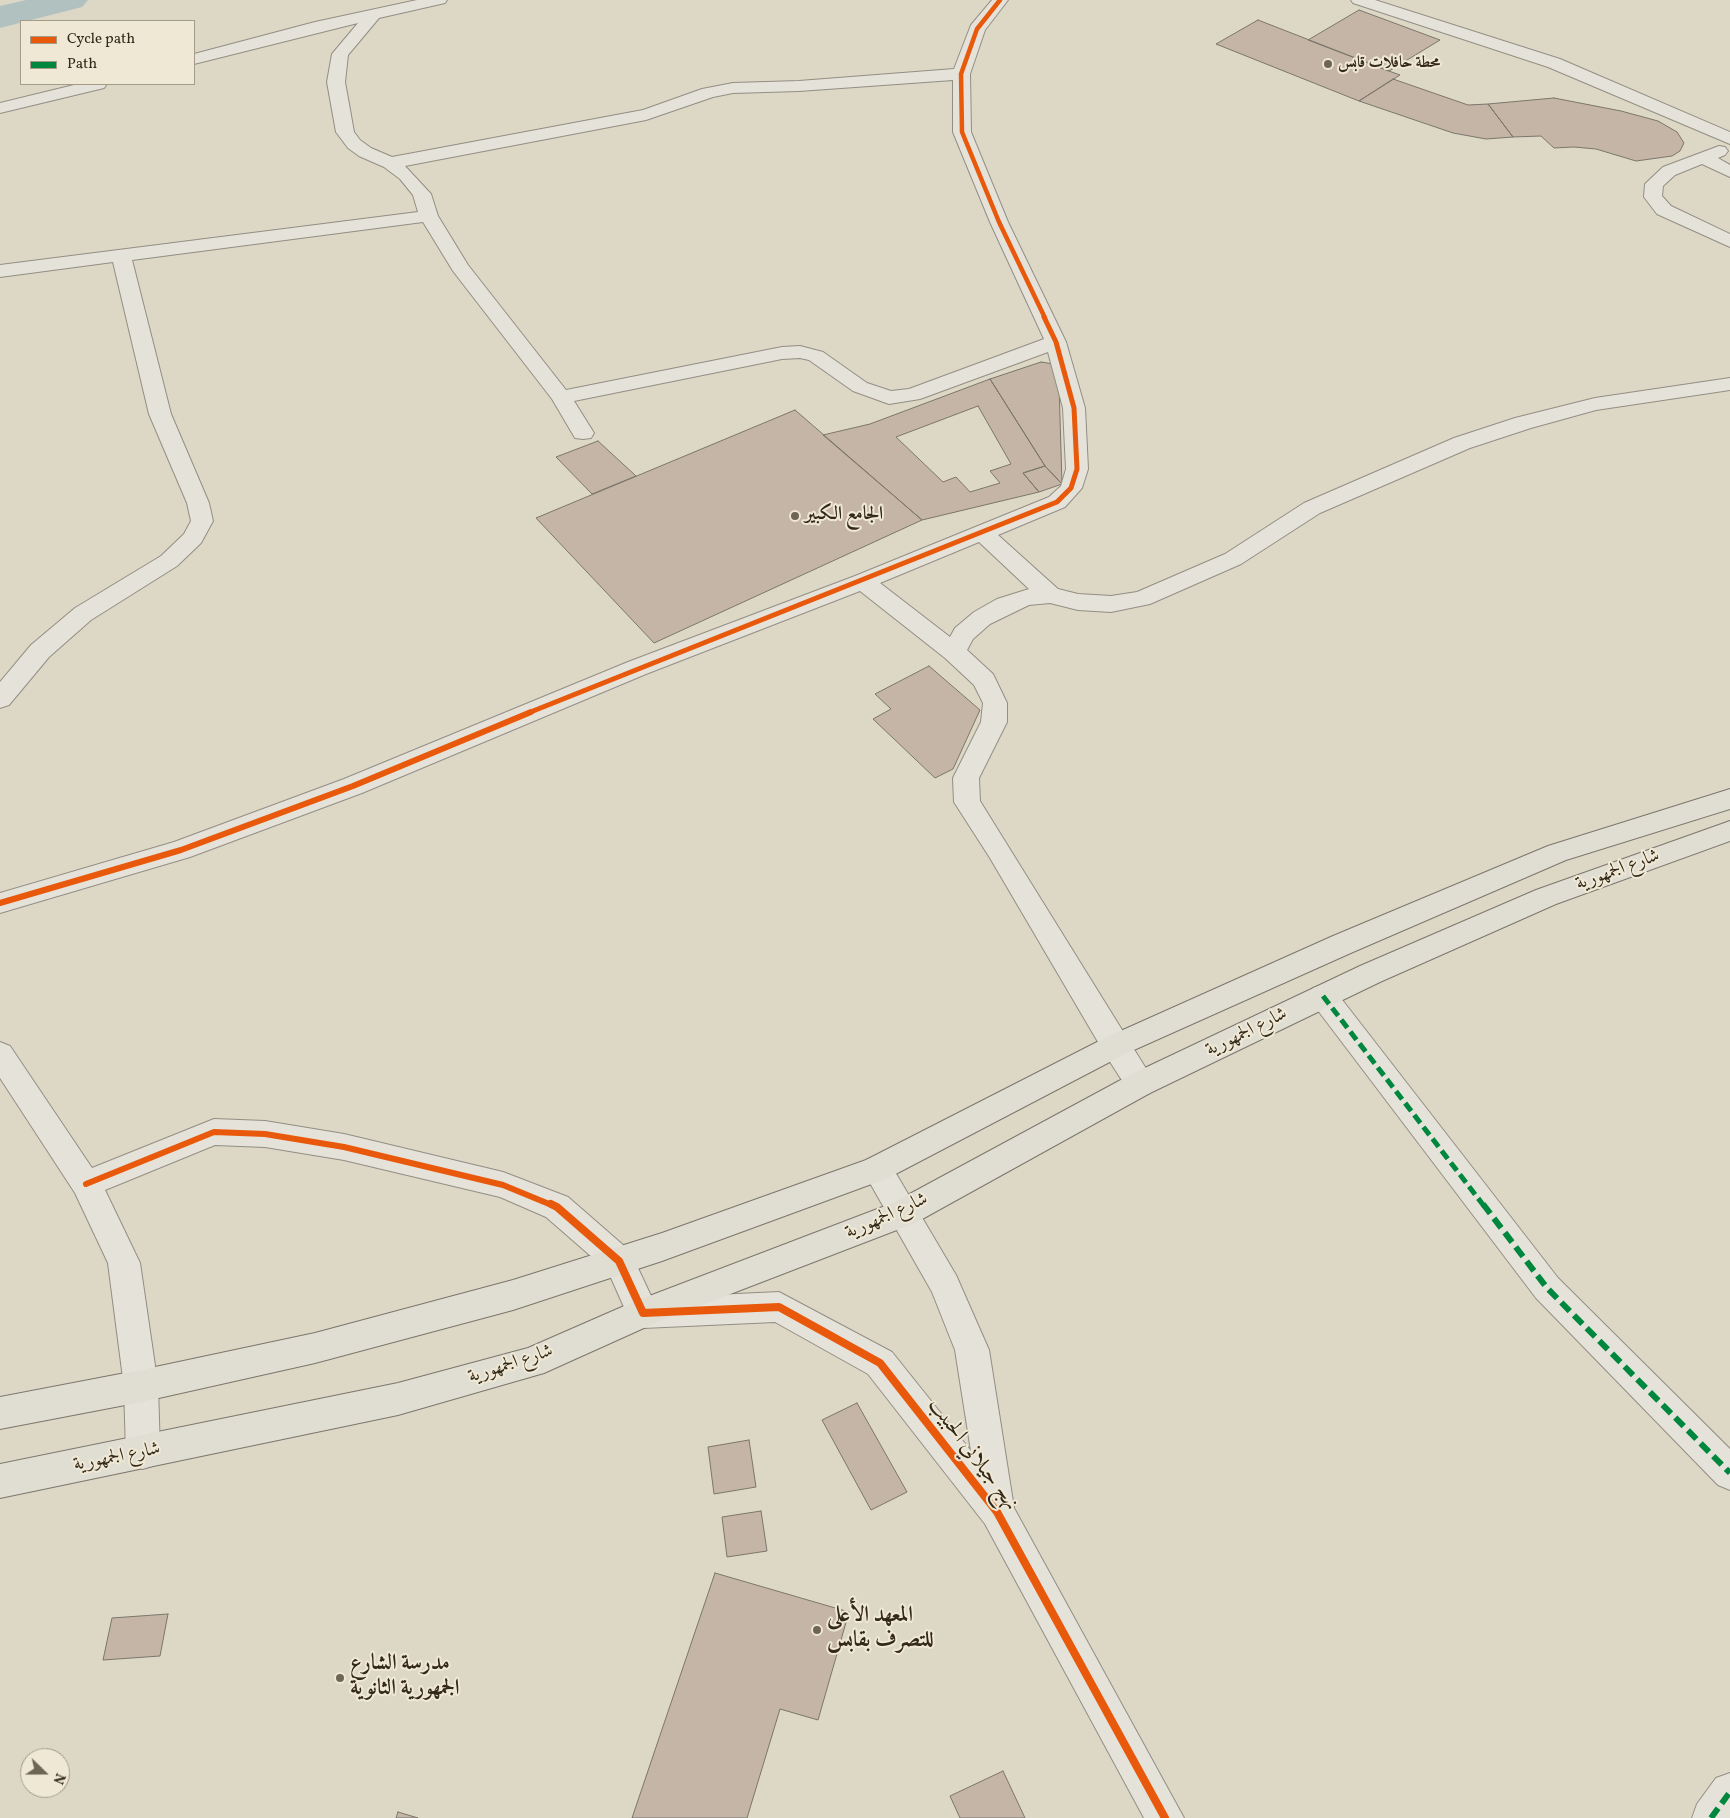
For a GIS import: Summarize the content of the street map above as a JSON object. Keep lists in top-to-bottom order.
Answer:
{
  "streets": {
    "main road": ["شارع الجمهورية"],
    "street": ["نهج جيلاني الحبيب"]
  },
  "crossings": [
    ["شارع الجمهورية", "نهج جيلاني الحبيب"]
  ],
  "places": [
    "محطة حافلات قابس",
    "الجامع الكبير",
    "المعهد الأعلى للتصرف بقابس",
    "مدرسة الشارع الجمهورية الثانوية"
  ],
  "legend": ["Cycle path", "Path"],
  "north": "right"
}
